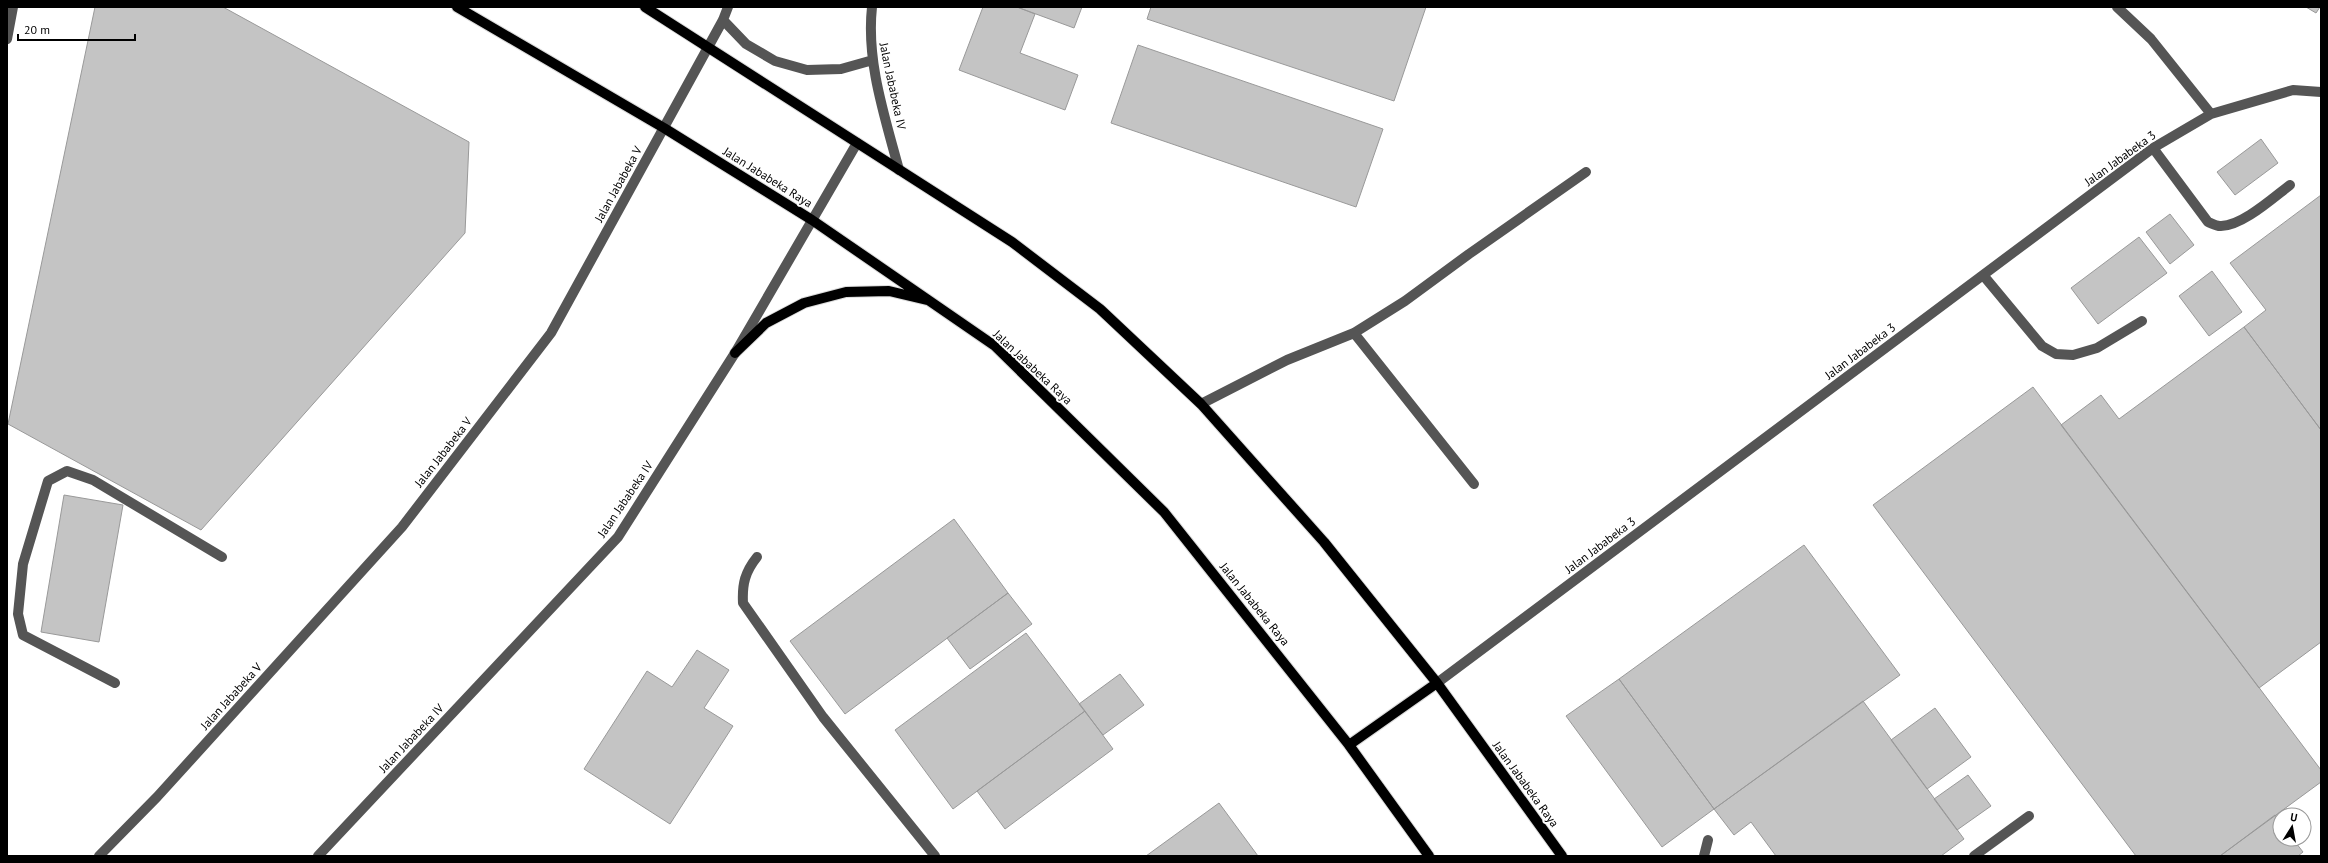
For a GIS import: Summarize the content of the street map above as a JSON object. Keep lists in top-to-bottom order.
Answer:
{
  "streets": {
    "main road": ["Jalan Jababeka Raya"],
    "street": ["Jalan Jababeka IV", "Jalan Jababeka 3", "Jalan Jababeka V"]
  },
  "crossings": [
    ["Jalan Jababeka IV", "Jalan Jababeka Raya"],
    ["Jalan Jababeka 3", "Jalan Jababeka Raya"],
    ["Jalan Jababeka Raya", "Jalan Jababeka V"]
  ],
  "scale_bar": "20 m",
  "north": "top"
}
